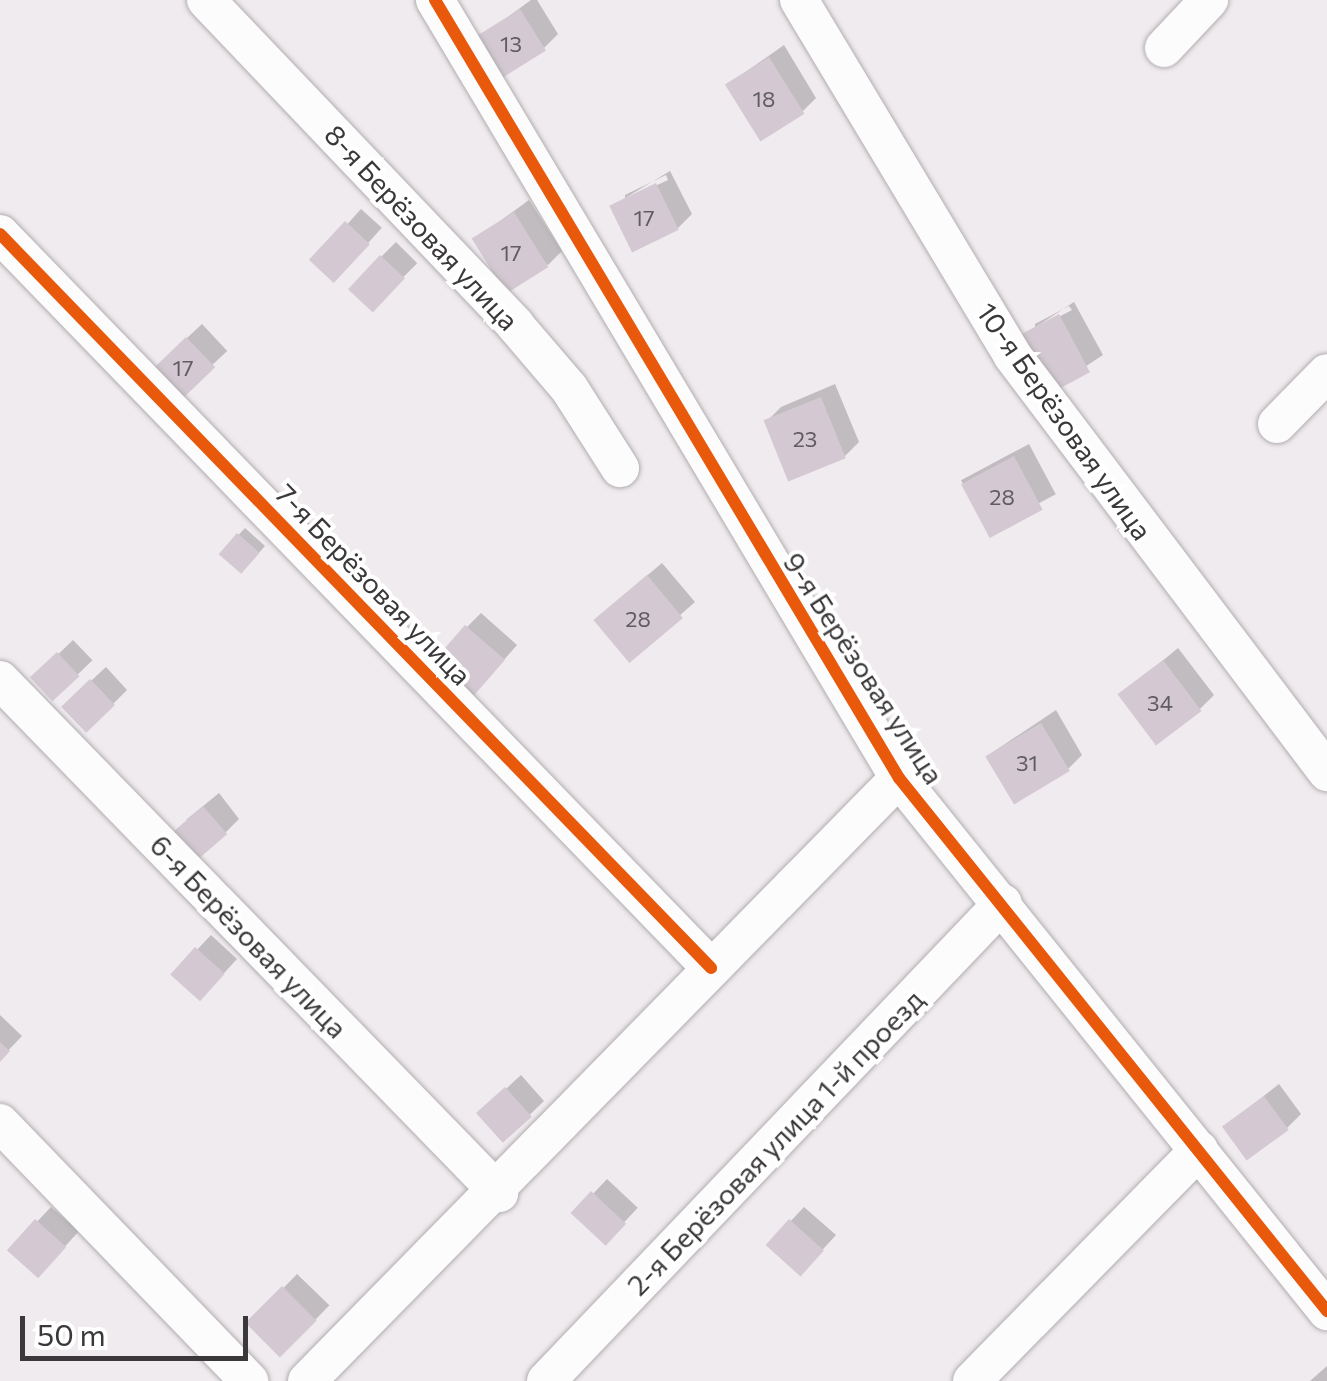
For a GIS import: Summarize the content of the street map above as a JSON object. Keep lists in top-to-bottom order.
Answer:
{
  "streets": {
    "street": [
      "8-я Берёзовая улица",
      "10-я Берёзовая улица",
      "7-я Берёзовая улица",
      "9-я Берёзовая улица",
      "6-я Берёзовая улица",
      "2-я Берёзовая улица 1-й проезд"
    ]
  },
  "crossings": [
    ["9-я Берёзовая улица", "2-я Берёзовая улица 1-й проезд"]
  ],
  "house_numbers": [
    "13",
    "18",
    "17",
    "17",
    "17",
    "23",
    "28",
    "28",
    "34",
    "31"
  ],
  "scale_bar": "50 m"
}
